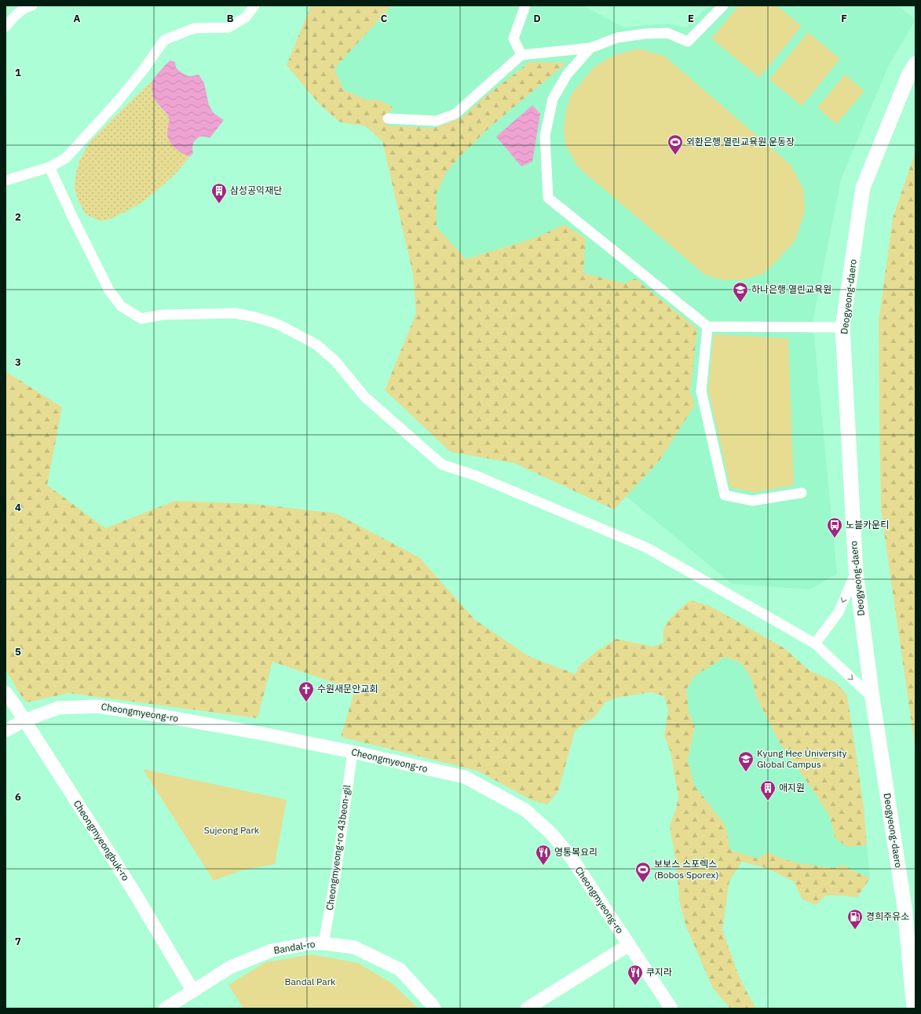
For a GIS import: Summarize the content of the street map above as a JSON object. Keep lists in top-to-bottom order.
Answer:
{
  "streets": {
    "main road": ["Deogyeong-daero"],
    "street": [
      "Cheongmyeong-ro",
      "Cheongmyeongbuk-ro",
      "Cheongmyeong-ro 43beon-gil",
      "Bandal-ro"
    ]
  },
  "crossings": [
    ["Cheongmyeong-ro", "Cheongmyeongbuk-ro"],
    ["Cheongmyeong-ro", "Cheongmyeong-ro 43beon-gil"],
    ["Cheongmyeongbuk-ro", "Bandal-ro"],
    ["Cheongmyeong-ro 43beon-gil", "Bandal-ro"]
  ],
  "parks": ["Sujeong Park", "Bandal Park"],
  "places": {
    "sports": ["외환은행 열린교육원 운동장", "보보스 스포렉스 (Bobos Sporex)"],
    "building": ["삼성공익재단", "애지원"],
    "school or university": ["하나은행 열린교육원", "Kyung Hee University Global Campus"],
    "bus stop": ["노블카운티"],
    "church": ["수원새문안교회"],
    "restaurant": ["영통복요리", "쿠지라"],
    "fuel station": ["경희주유소"]
  },
  "grid": {
    "columns": [
      "A",
      "B",
      "C",
      "D",
      "E",
      "F"
    ],
    "rows": [
      "1",
      "2",
      "3",
      "4",
      "5",
      "6",
      "7"
    ]
  }
}
